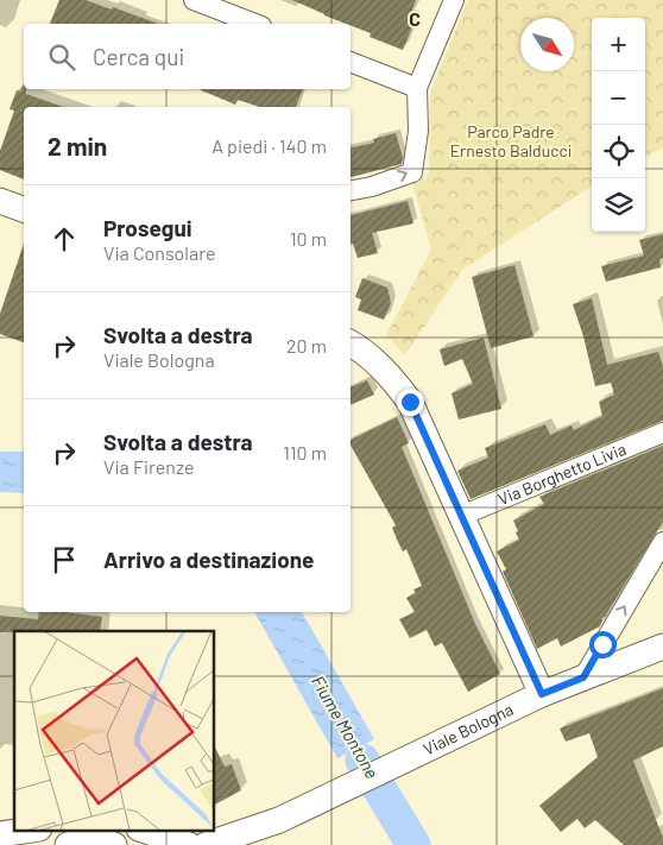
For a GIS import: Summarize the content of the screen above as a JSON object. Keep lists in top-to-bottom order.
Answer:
{
  "streets": {
    "main road": ["Viale Bologna"],
    "street": ["Via Borghetto Livia"]
  },
  "water": ["Fiume Montone"],
  "parks": ["Parco Padre Ernesto Balducci"],
  "north": "bottom right",
  "page": {
    "map_buttons": ["+", "−"],
    "search": "Cerca qui",
    "heading": ["2 min", "A piedi · 140 m"],
    "list": [
      ["Prosegui", "Via Consolare", "10 m"],
      ["Svolta a destra", "Viale Bologna", "20 m"],
      ["Svolta a destra", "Via Firenze", "110 m"],
      "Arrivo a destinazione"
    ]
  },
  "grid": {
    "columns": ["C"]
  }
}
